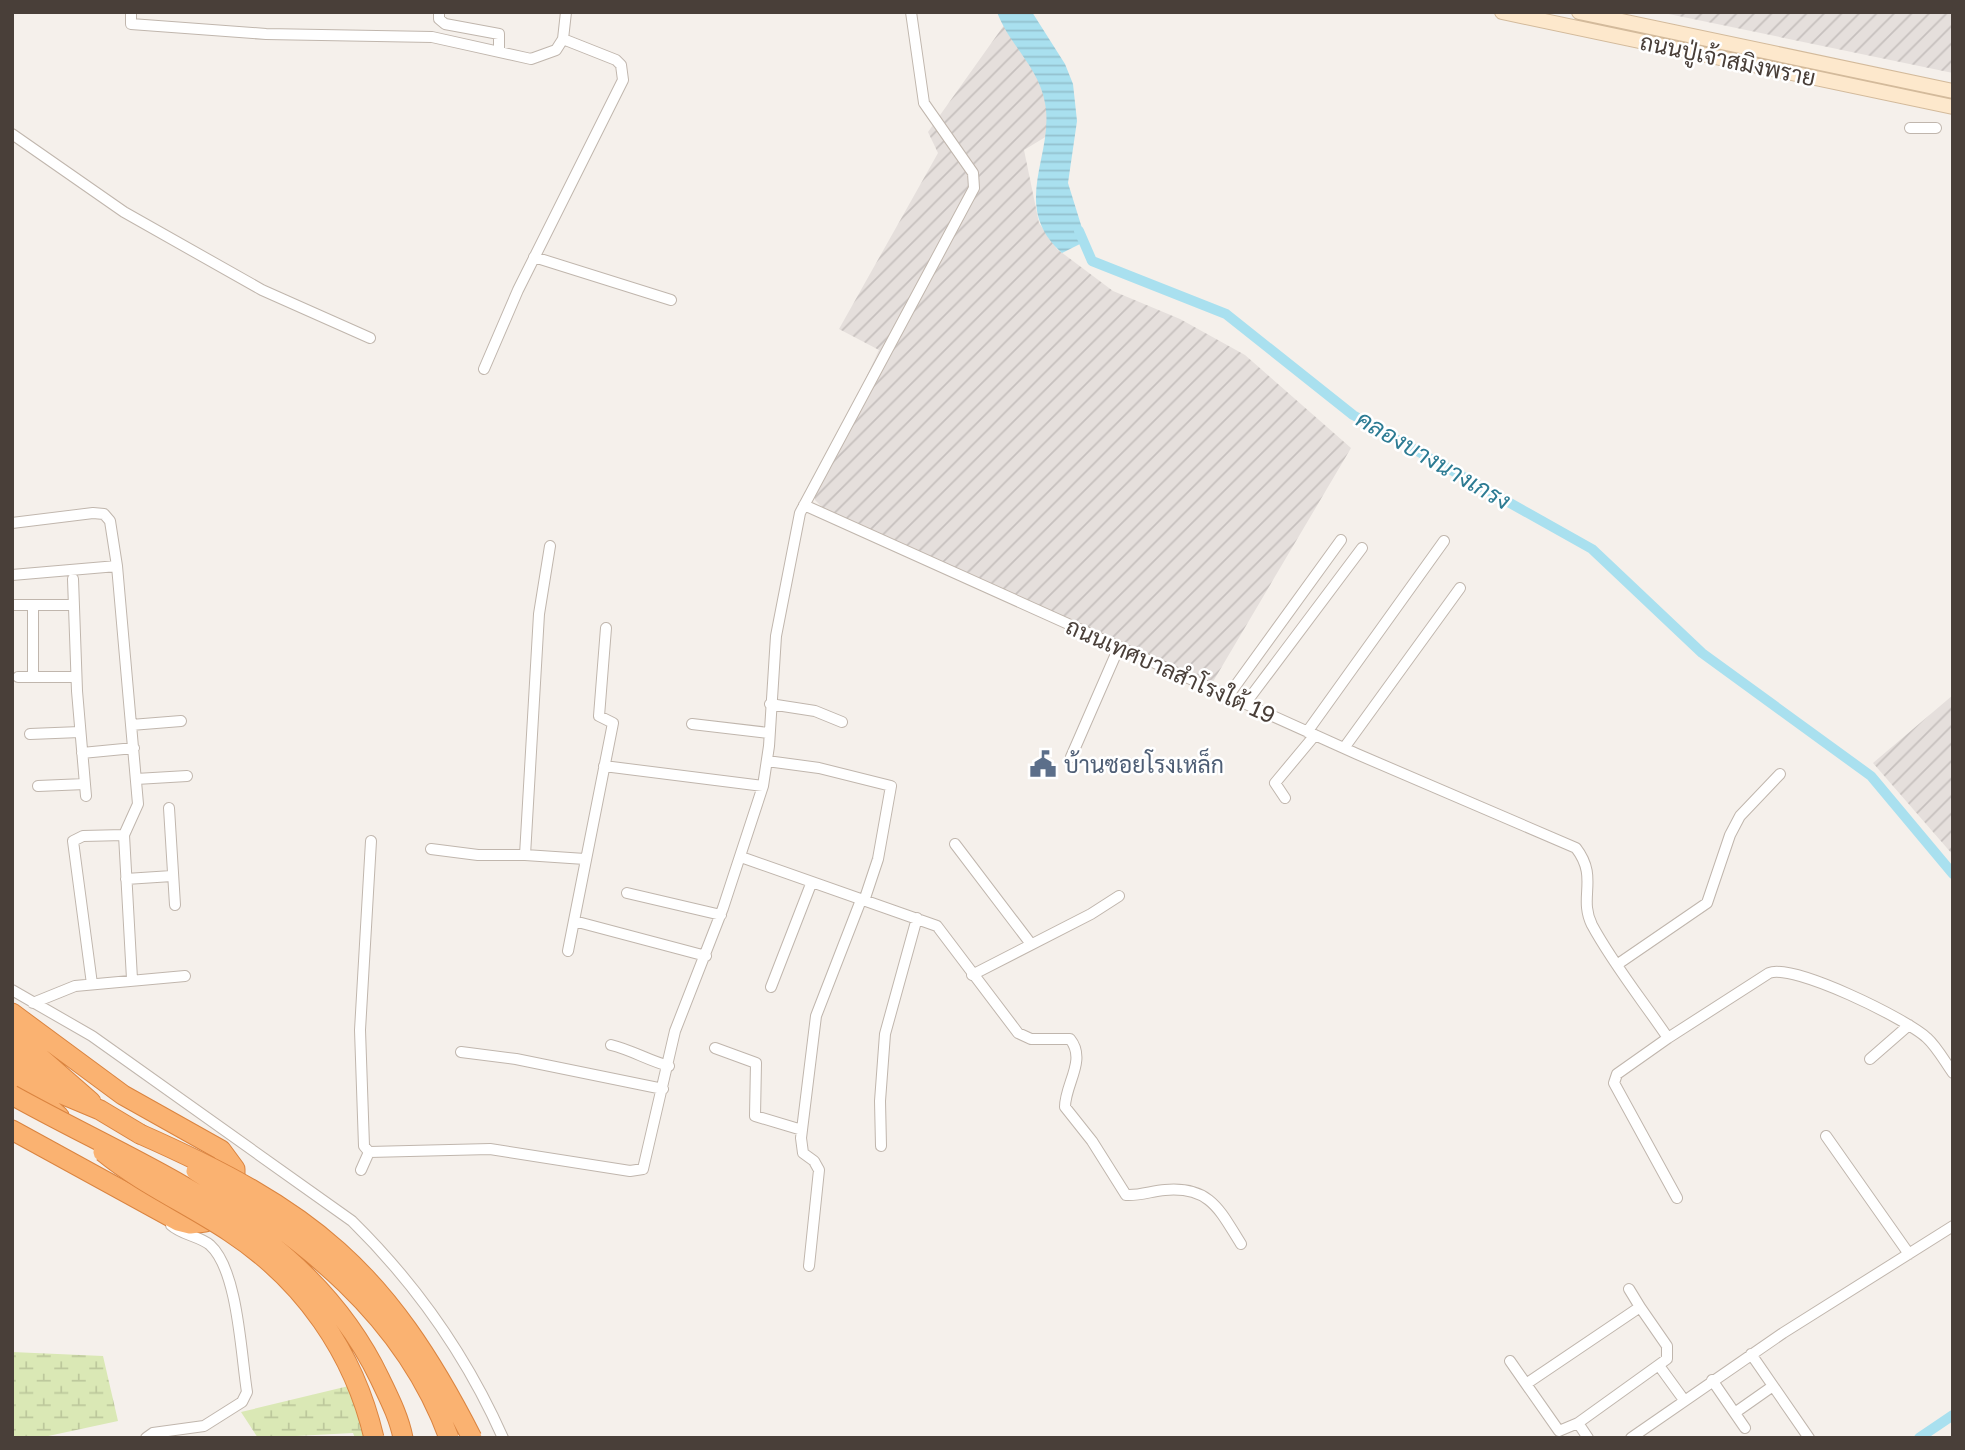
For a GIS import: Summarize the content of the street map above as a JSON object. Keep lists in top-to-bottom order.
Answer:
{
  "streets": {
    "main road": ["ถนนปู่เจ้าสมิงพราย"],
    "street": ["ถนนเทศบาลสำโรงใต้ 19"]
  },
  "water": ["คลองบางนางเกรง"],
  "places": {
    "public building": ["บ้านซอยโรงเหล็ก"]
  }
}
